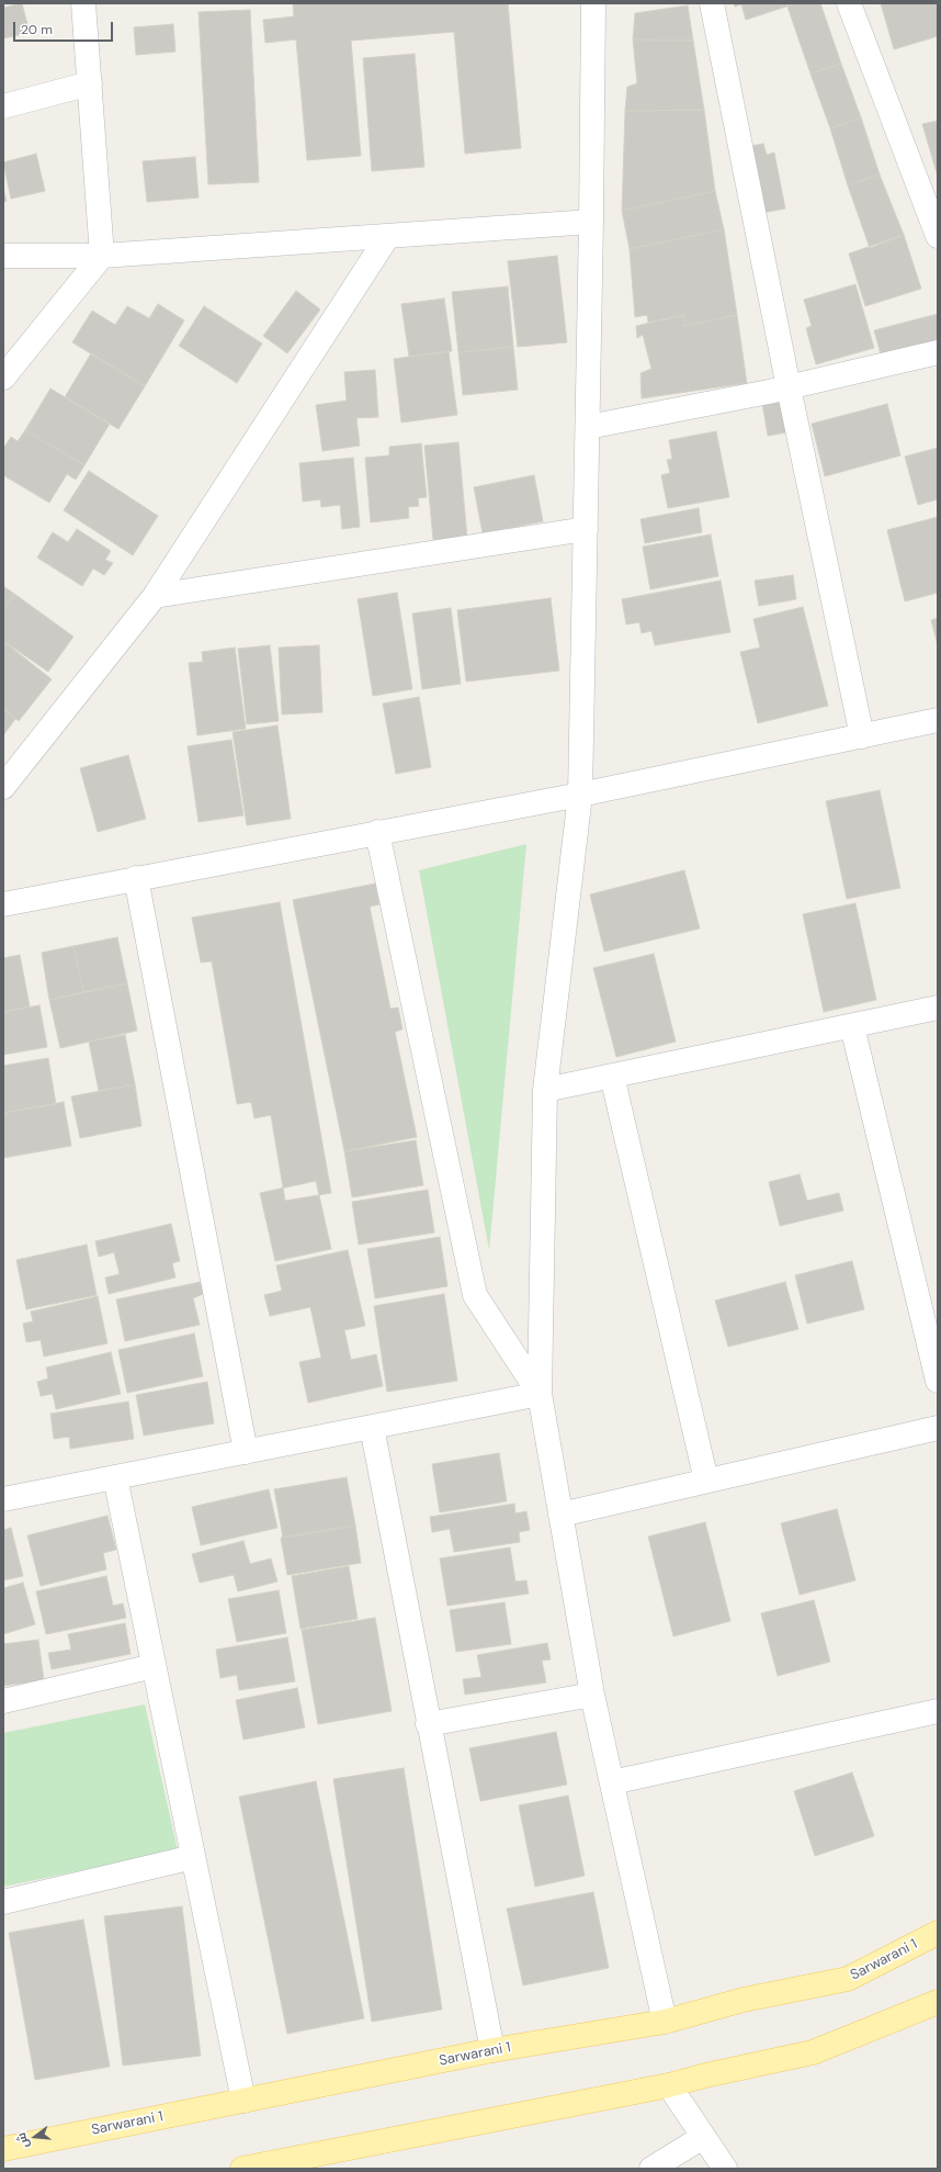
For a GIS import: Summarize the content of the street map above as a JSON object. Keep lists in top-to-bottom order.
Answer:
{
  "streets": {
    "main road": ["Sarwarani 1"]
  },
  "scale_bar": "20 m",
  "north": "left"
}
